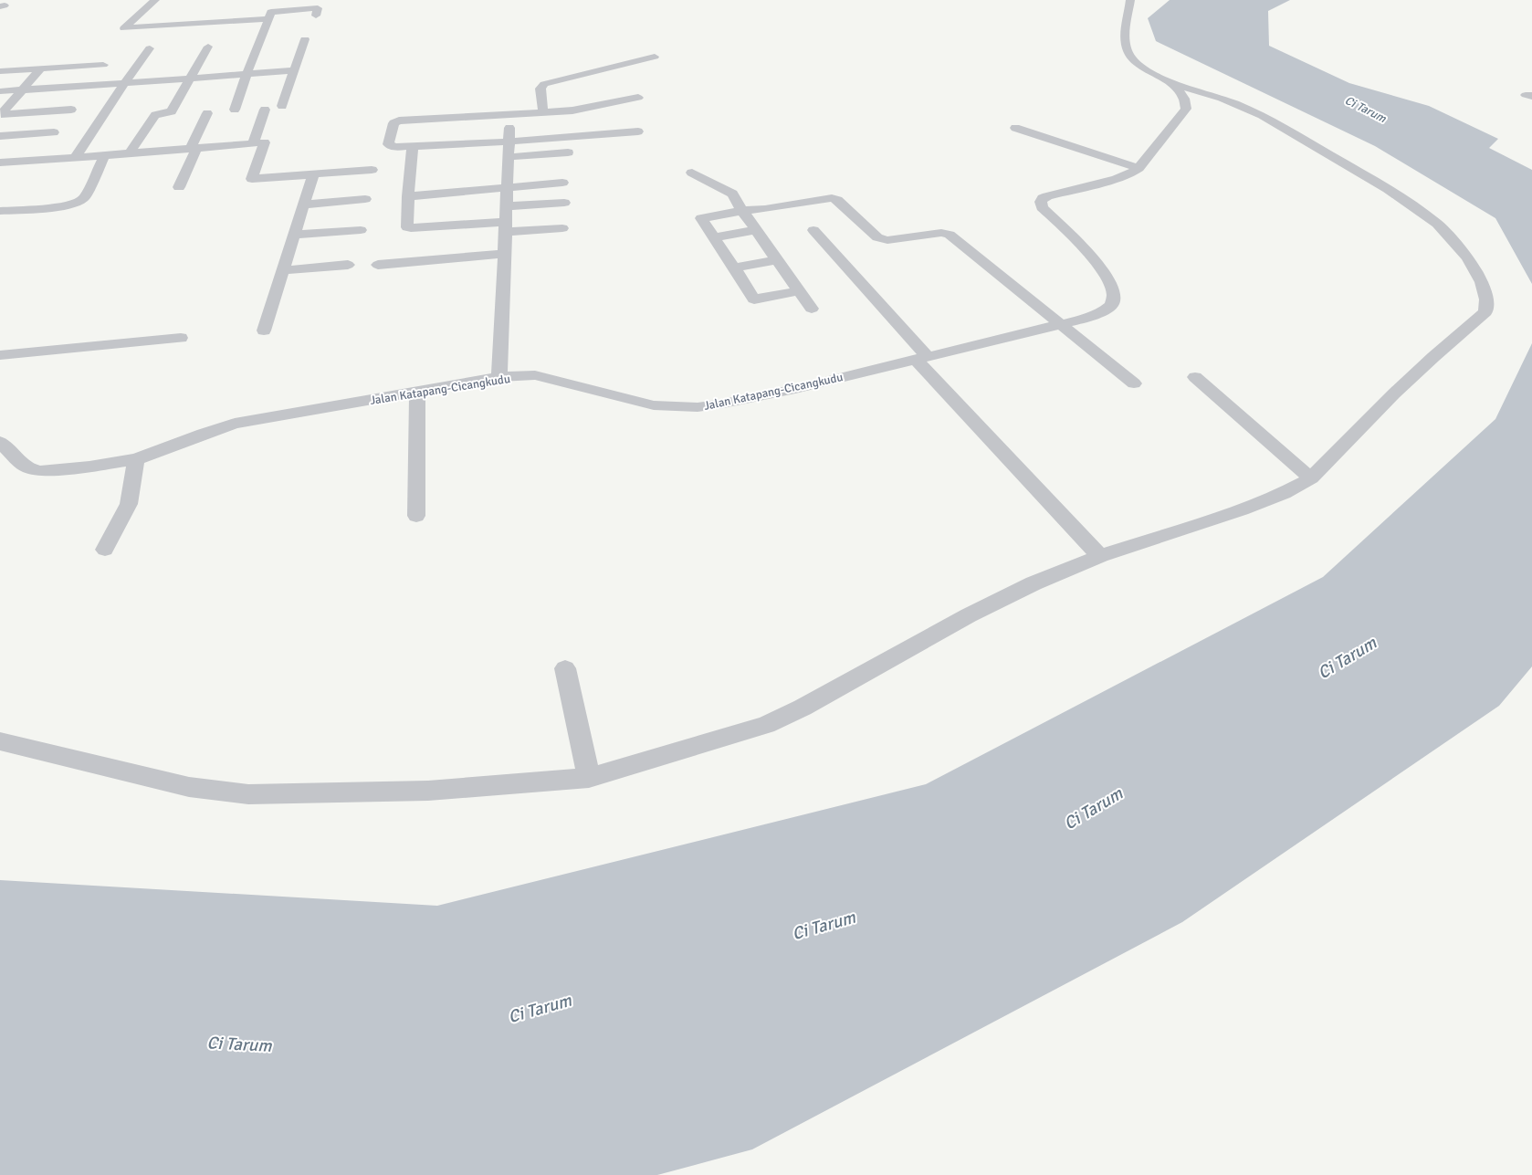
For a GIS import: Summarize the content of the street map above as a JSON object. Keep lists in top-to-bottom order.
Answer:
{
  "streets": {
    "street": ["Jalan Katapang-Cicangkudu"]
  },
  "water": ["Ci Tarum"]
}
